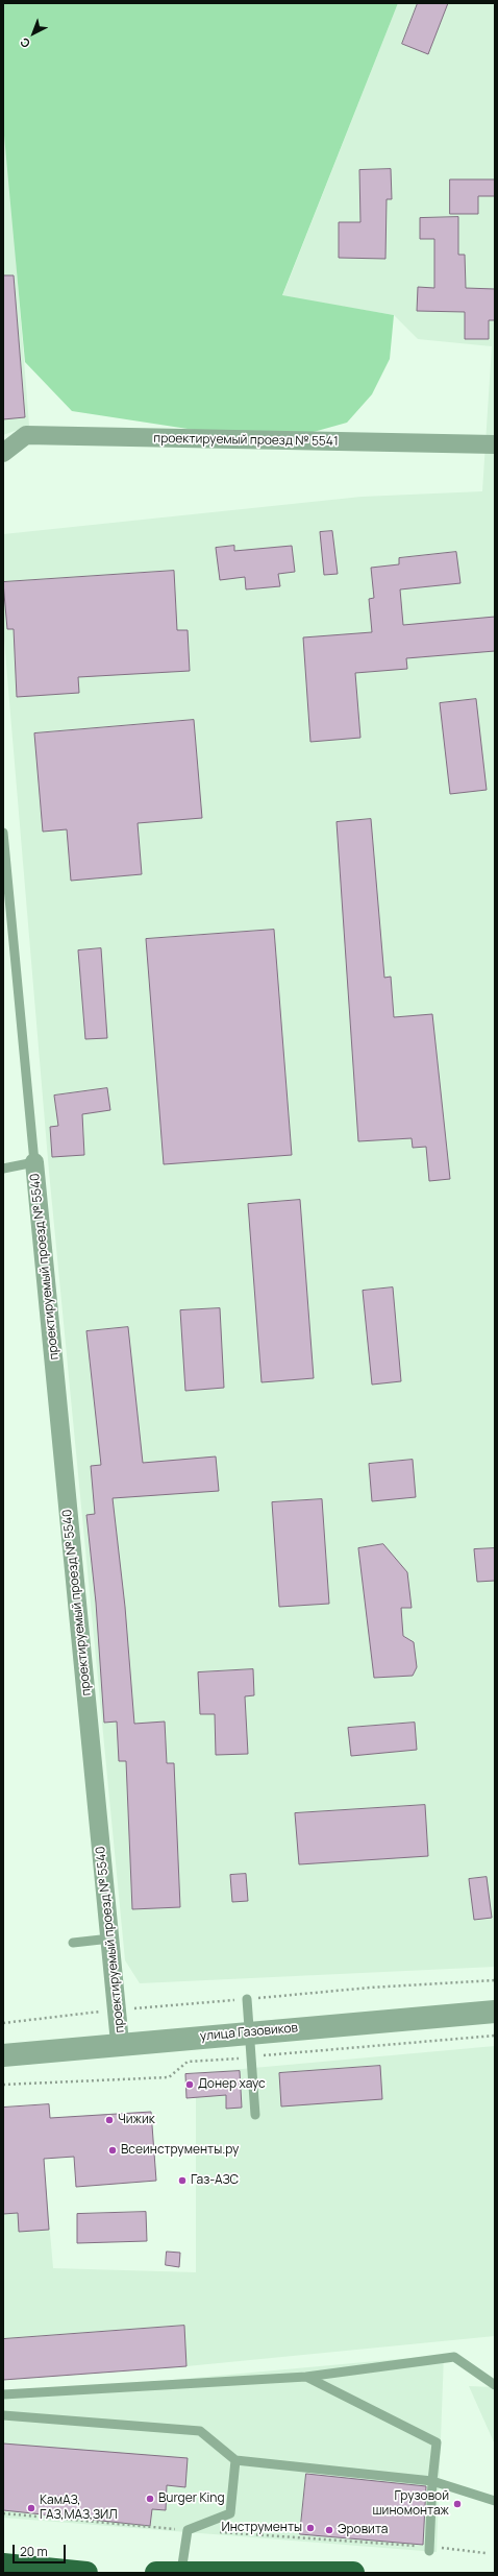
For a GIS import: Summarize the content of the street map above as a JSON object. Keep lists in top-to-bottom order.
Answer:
{
  "streets": {
    "street": ["проектируемый проезд № 5541", "проектируемый проезд № 5540", "улица Газовиков"]
  },
  "crossings": [
    ["проектируемый проезд № 5540", "улица Газовиков"]
  ],
  "places": [
    "Донер хаус",
    "Чижик",
    "Всеинструменты.ру",
    "Газ-АЗС",
    "Burger King",
    "Грузовой шиномонтаж",
    "КамАЗ, ГАЗ,МАЗ,ЗИЛ",
    "Инструменты",
    "Эровита"
  ],
  "scale_bar": "20 m",
  "north": "bottom left"
}
